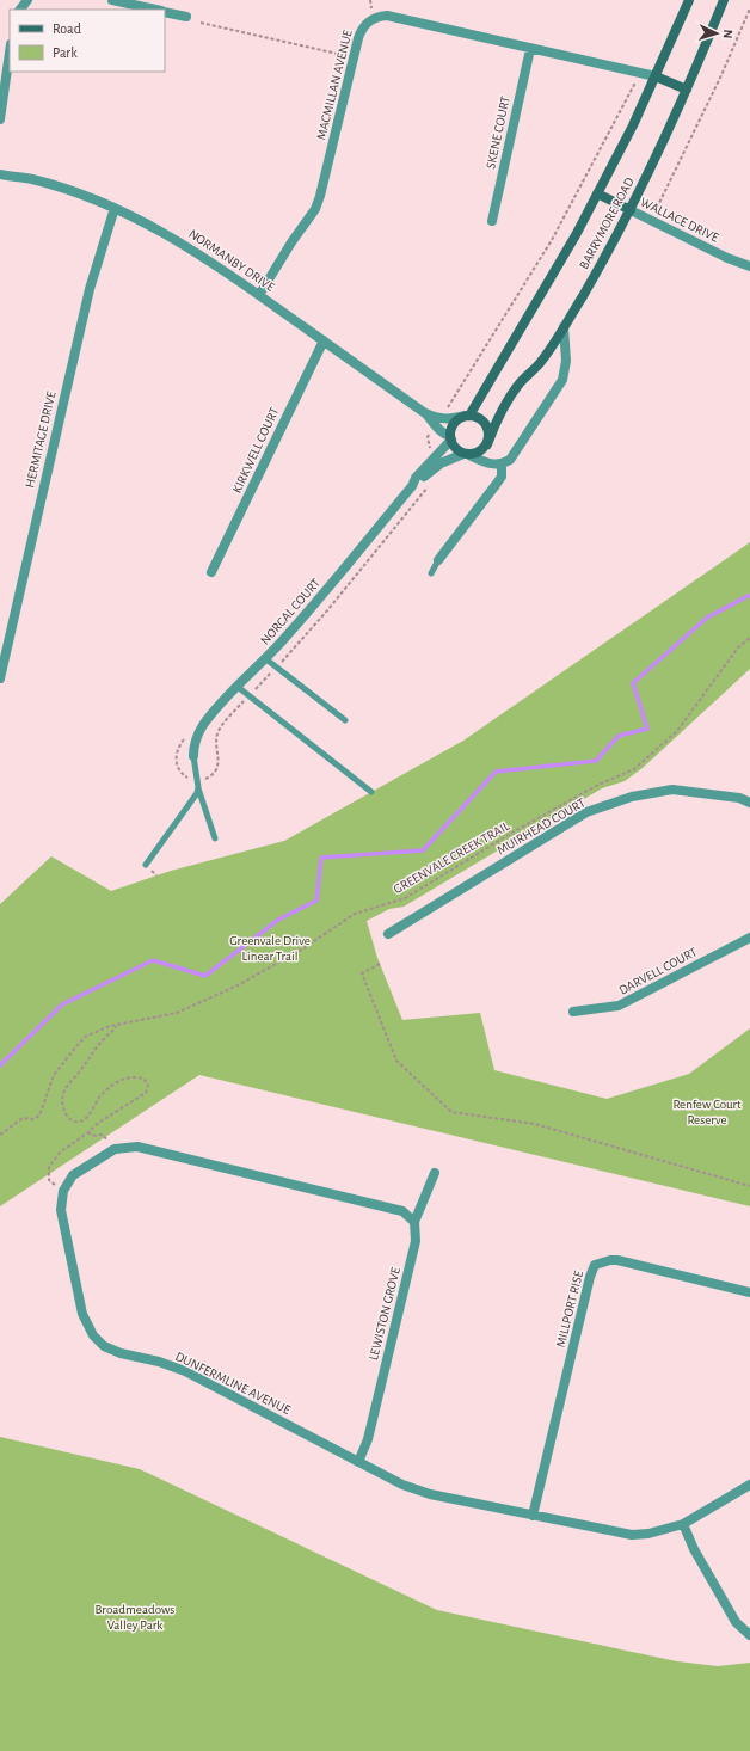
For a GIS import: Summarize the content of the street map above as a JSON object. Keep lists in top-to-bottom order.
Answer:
{
  "streets": {
    "street": [
      "MACMILLAN AVENUE",
      "SKENE COURT",
      "WALLACE DRIVE",
      "BARRYMORE ROAD",
      "NORMANBY DRIVE",
      "HERMITAGE DRIVE",
      "KIRKWELL COURT",
      "NORCAL COURT",
      "MUIRHEAD COURT",
      "DARVELL COURT",
      "MILLPORT RISE",
      "LEWISTON GROVE",
      "DUNFERMLINE AVENUE"
    ],
    "path": ["GREENVALE CREEK TRAIL"]
  },
  "crossings": [
    ["MACMILLAN AVENUE", "SKENE COURT"],
    ["MACMILLAN AVENUE", "BARRYMORE ROAD"],
    ["MACMILLAN AVENUE", "NORMANBY DRIVE"],
    ["WALLACE DRIVE", "BARRYMORE ROAD"],
    ["BARRYMORE ROAD", "NORMANBY DRIVE"],
    ["BARRYMORE ROAD", "NORCAL COURT"],
    ["NORMANBY DRIVE", "HERMITAGE DRIVE"],
    ["NORMANBY DRIVE", "KIRKWELL COURT"],
    ["NORMANBY DRIVE", "NORCAL COURT"],
    ["MILLPORT RISE", "DUNFERMLINE AVENUE"],
    ["LEWISTON GROVE", "DUNFERMLINE AVENUE"]
  ],
  "parks": ["Greenvale Drive Linear Trail", "Renfew Court Reserve", "Broadmeadows Valley Park"],
  "legend": ["Road", "Park"],
  "north": "right"
}
